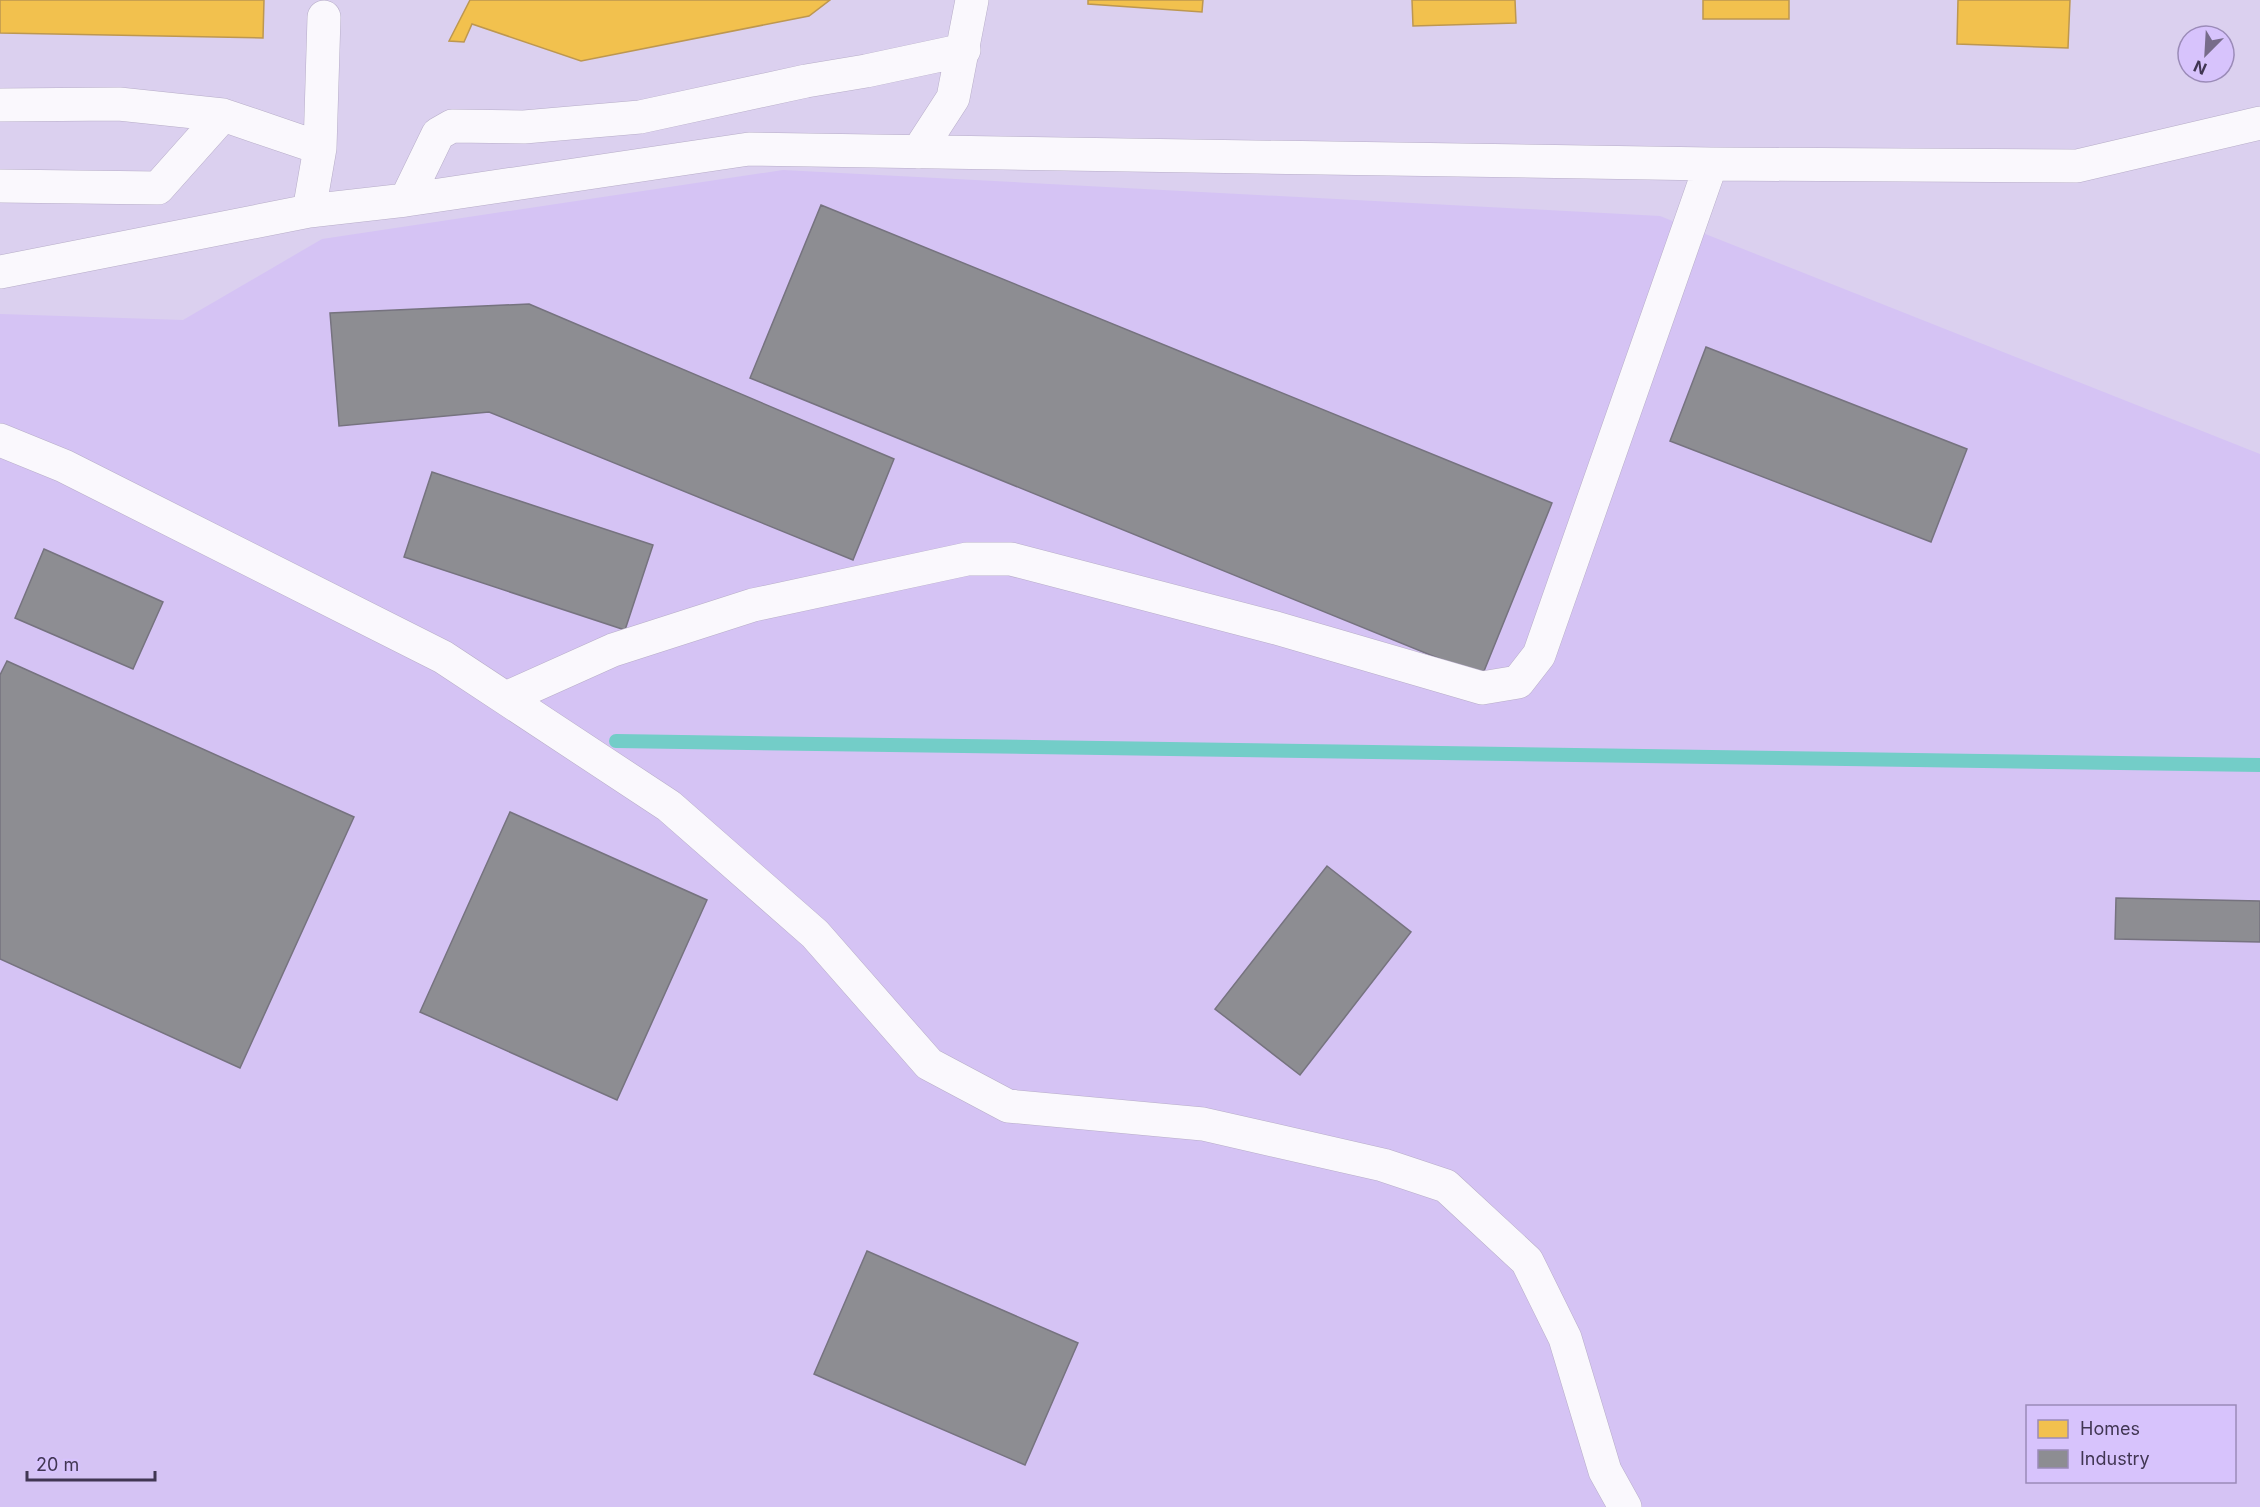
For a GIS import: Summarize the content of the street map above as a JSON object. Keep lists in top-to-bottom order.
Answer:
{
  "legend": ["Homes", "Industry"],
  "scale_bar": "20 m",
  "north": "bottom left"
}
